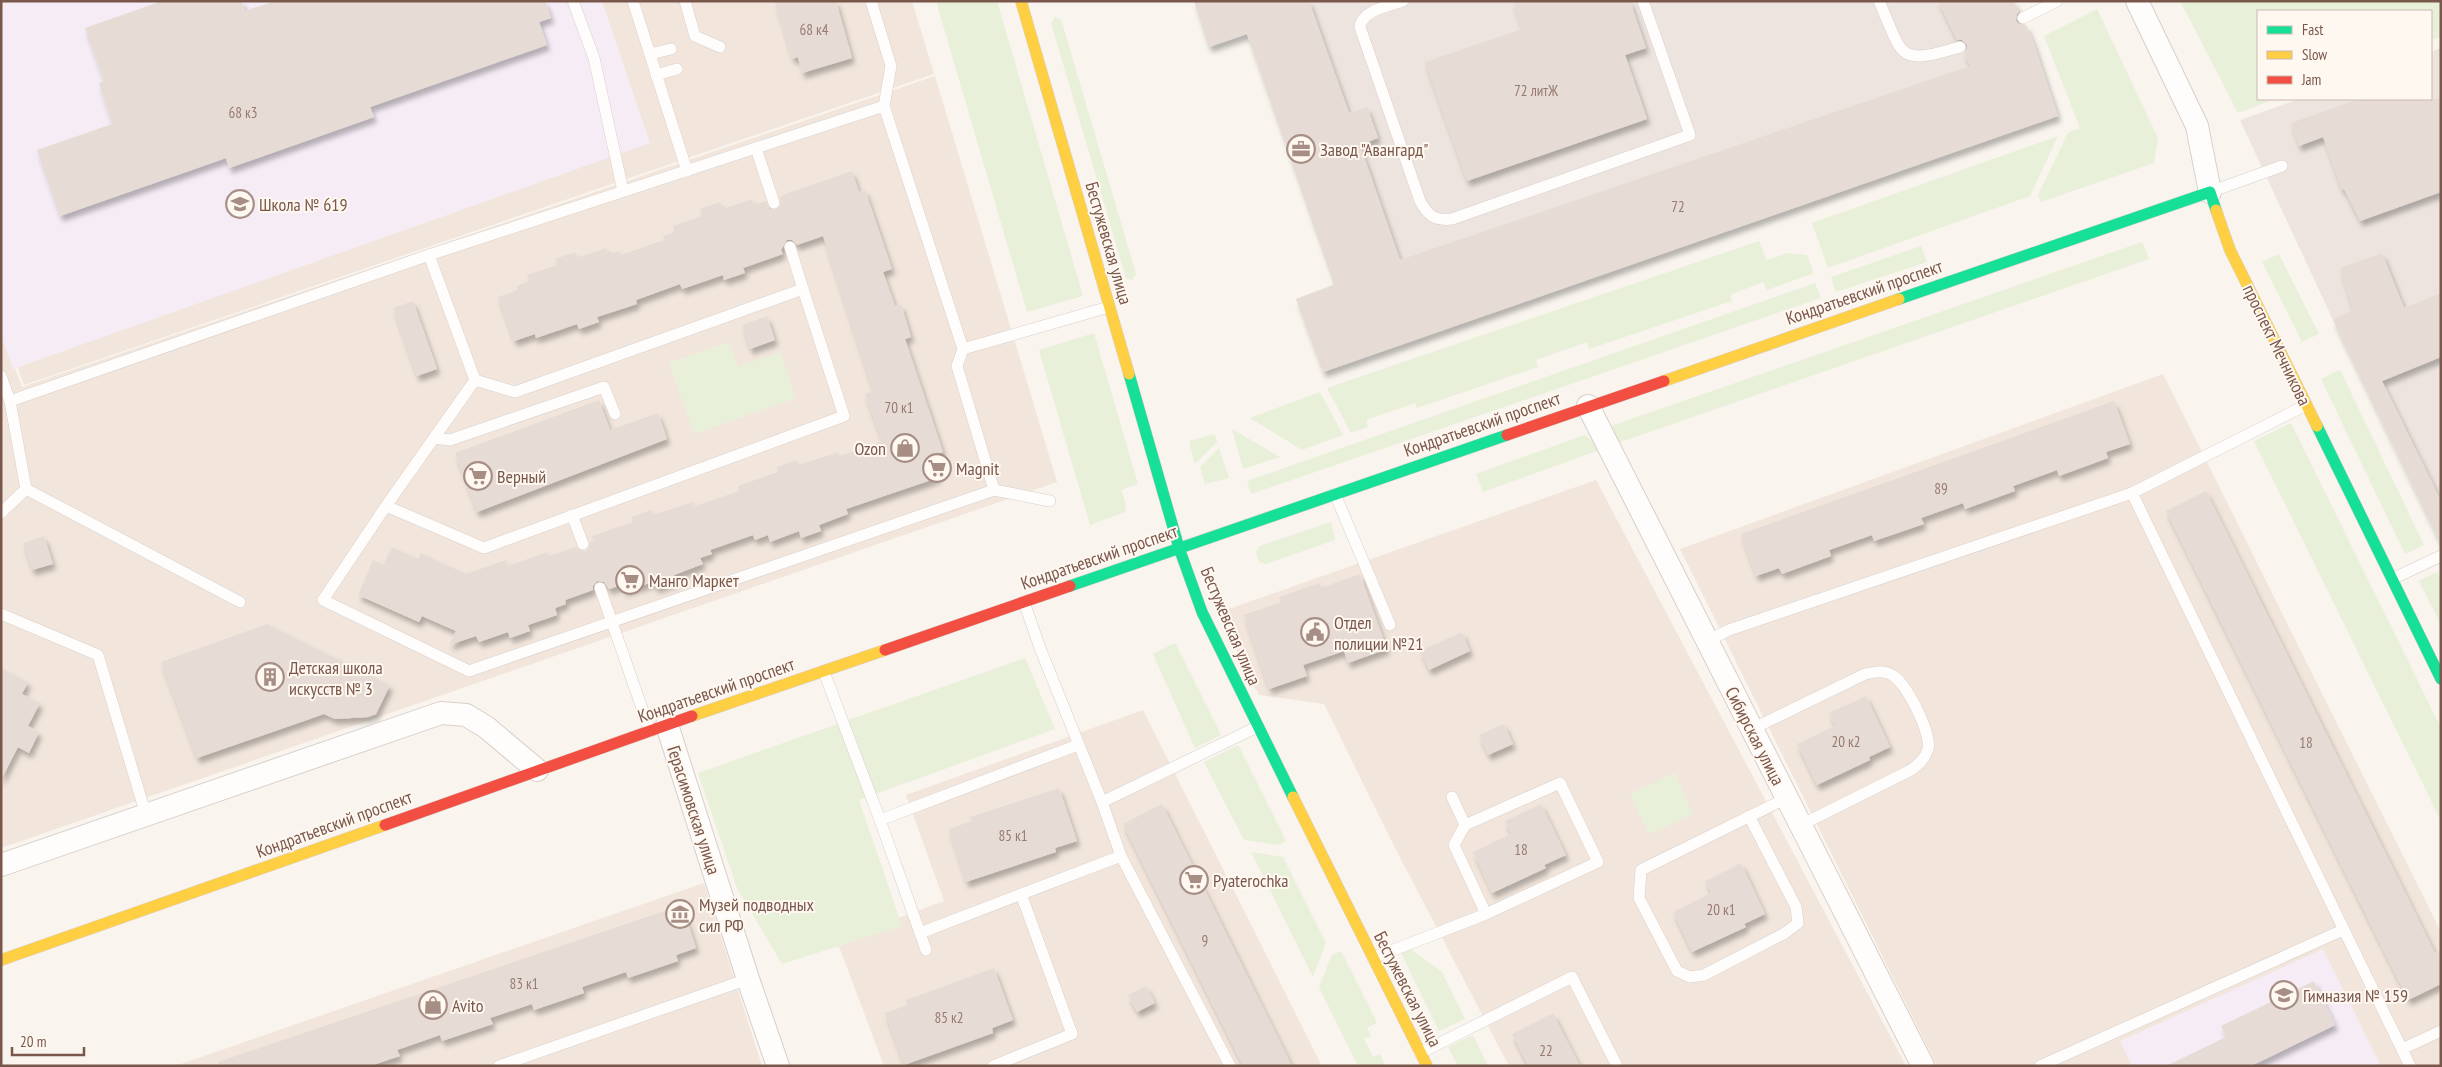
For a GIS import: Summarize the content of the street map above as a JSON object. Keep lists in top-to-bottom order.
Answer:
{
  "streets": {
    "street": [
      "Бестужевская улица",
      "Кондратьевский проспект",
      "проспект Мечникова",
      "Сибирская улица",
      "Герасимовская улица"
    ]
  },
  "crossings": [
    ["Бестужевская улица", "Кондратьевский проспект"],
    ["Кондратьевский проспект", "проспект Мечникова"],
    ["Кондратьевский проспект", "Сибирская улица"],
    ["Кондратьевский проспект", "Герасимовская улица"]
  ],
  "places": {
    "office": ["Завод \"Авангард\""],
    "school or university": ["Школа № 619", "Гимназия № 159"],
    "shop": ["Ozon", "Avito"],
    "supermarket": [
      "Magnit",
      "Верный",
      "Манго Маркет",
      "Pyaterochka"
    ],
    "public building": ["Отдел полиции №21"],
    "building": ["Детская школа искусств № 3"],
    "museum": ["Музей подводных сил РФ"]
  },
  "house_numbers": [
    "68 к4",
    "72 литЖ",
    "68 к3",
    "72",
    "70 к1",
    "89",
    "20 к2",
    "18",
    "85 к1",
    "18",
    "20 к1",
    "9",
    "83 к1",
    "85 к2",
    "22"
  ],
  "legend": ["Fast", "Slow", "Jam"],
  "scale_bar": "20 m"
}
